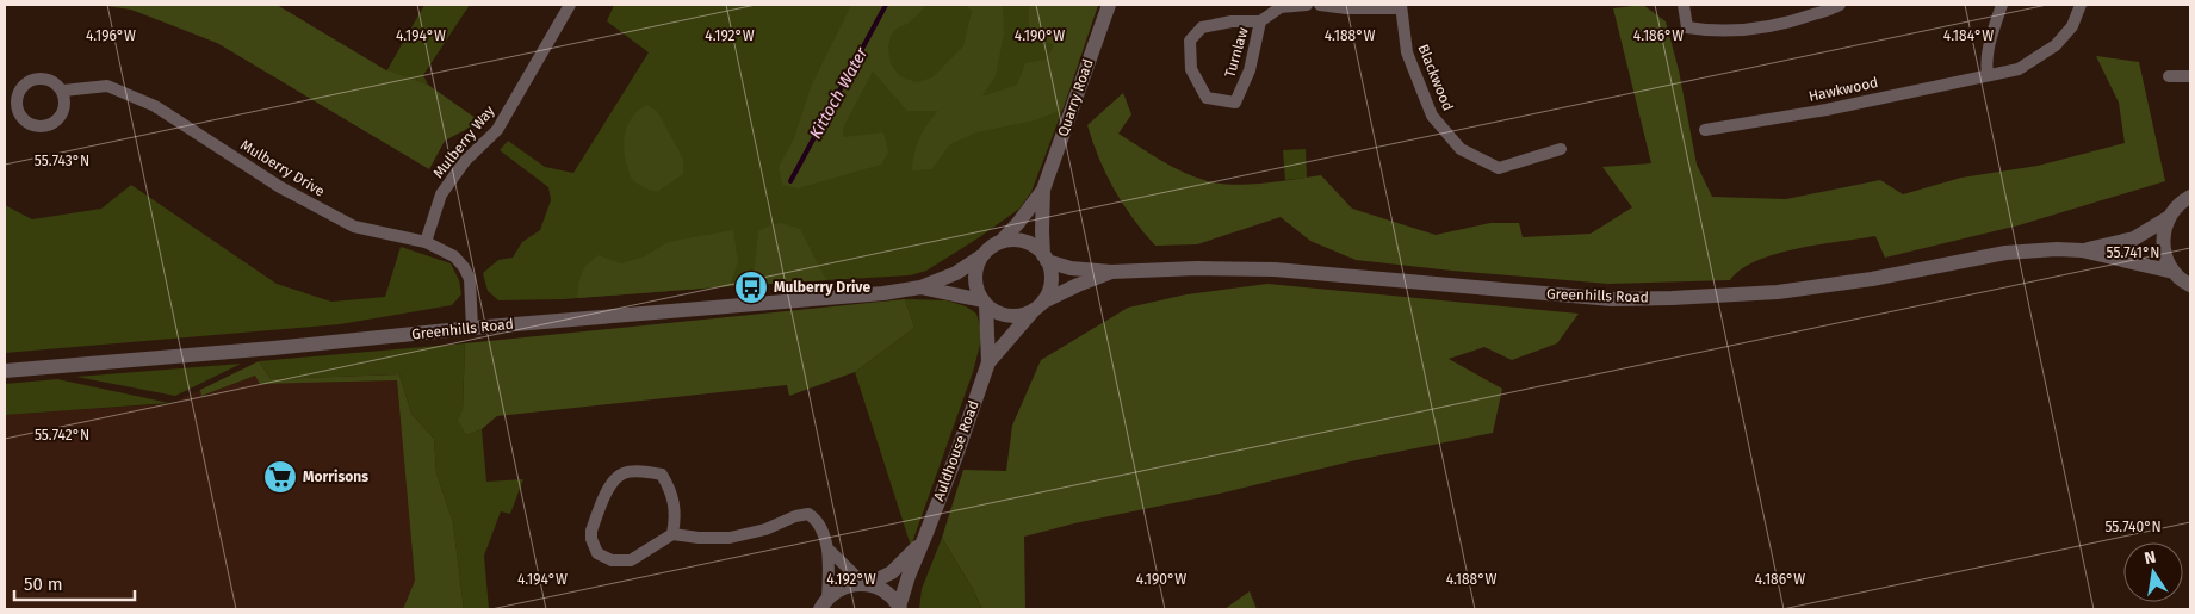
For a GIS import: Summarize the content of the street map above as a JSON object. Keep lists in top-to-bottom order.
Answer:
{
  "streets": {
    "street": [
      "Turnlaw",
      "Blackwood",
      "Hawkwood",
      "Quarry Road",
      "Mulberry Way",
      "Mulberry Drive",
      "Greenhills Road",
      "Auldhouse Road"
    ]
  },
  "crossings": [
    ["Quarry Road", "Greenhills Road"],
    ["Quarry Road", "Auldhouse Road"],
    ["Mulberry Way", "Mulberry Drive"],
    ["Mulberry Drive", "Greenhills Road"],
    ["Greenhills Road", "Auldhouse Road"]
  ],
  "water": ["Kittoch Water"],
  "places": {
    "bus stop": ["Mulberry Drive"],
    "supermarket": ["Morrisons"]
  },
  "scale_bar": "50 m",
  "north": "top",
  "coordinates": [
    "4.196°W",
    "4.194°W",
    "4.192°W",
    "4.190°W",
    "4.188°W",
    "4.186°W",
    "4.184°W",
    "55.743°N",
    "55.741°N",
    "55.742°N",
    "55.740°N"
  ]
}
